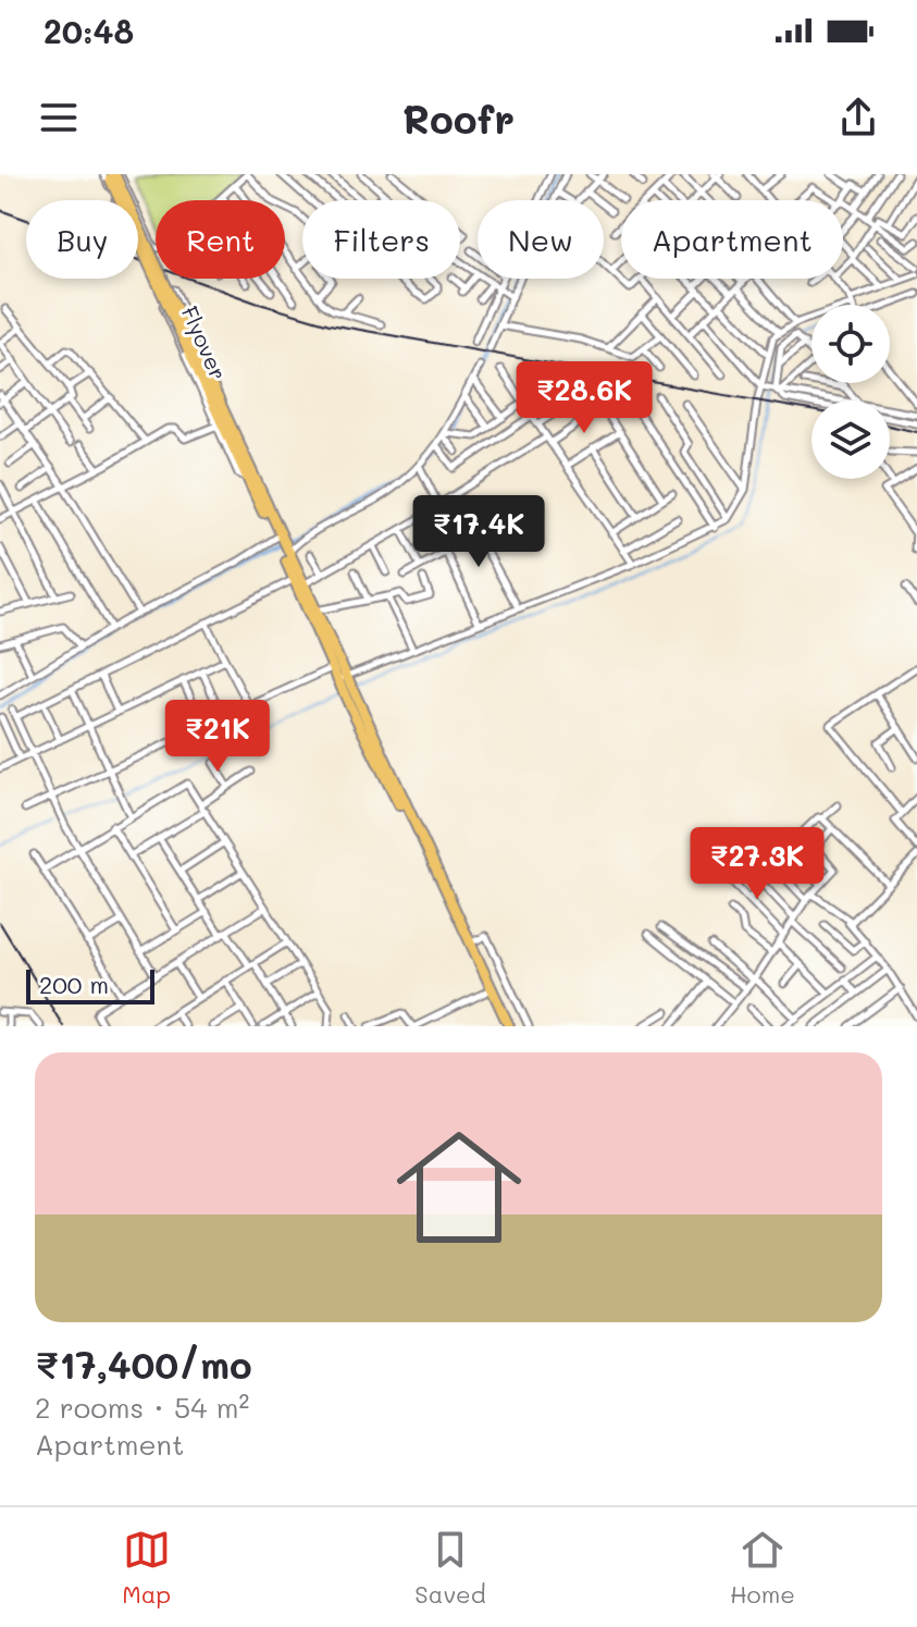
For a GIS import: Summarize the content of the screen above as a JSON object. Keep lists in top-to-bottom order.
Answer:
{
  "streets": {
    "main road": ["Flyover"]
  },
  "scale_bar": "200 m",
  "page": {
    "status": "20:48",
    "header": "Roofr",
    "chip": [
      "Buy",
      "Rent",
      "Filters",
      "New",
      "Apartment"
    ],
    "price": [
      "₹28.6K",
      "₹17.4K",
      "₹21K",
      "₹27.3K"
    ],
    "scale": "200 m",
    "list": [
      {
        "name": "₹17,400/mo",
        "note": "2 rooms · 54 m² · Apartment"
      }
    ],
    "tabs": ["Map", "Saved", "Home"]
  }
}
